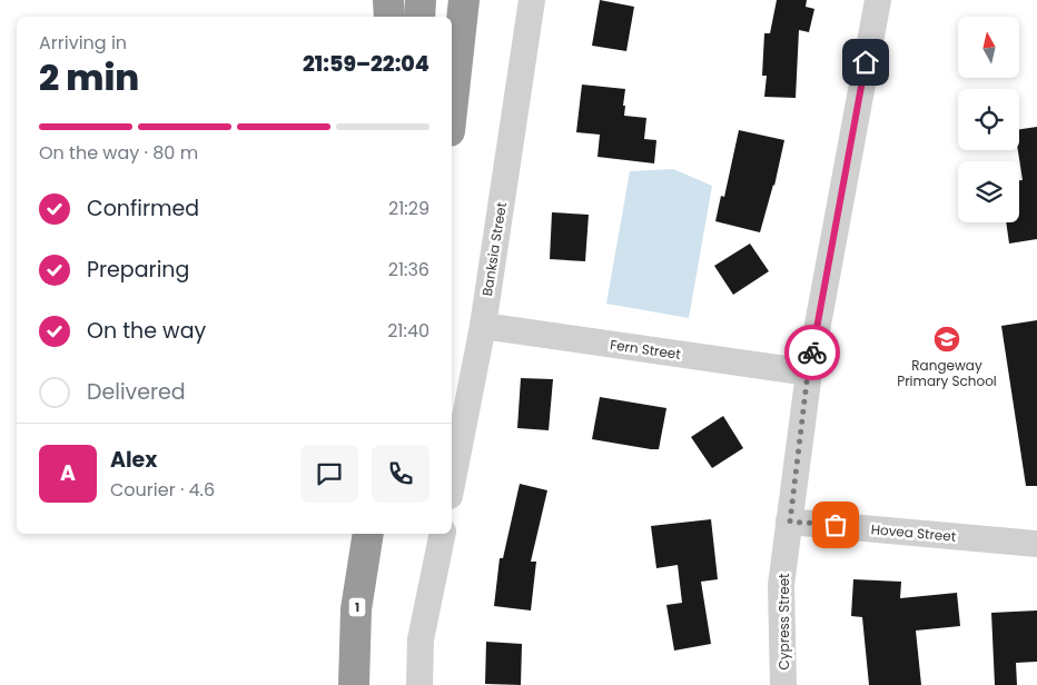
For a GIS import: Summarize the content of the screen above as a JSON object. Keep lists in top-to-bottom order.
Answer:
{
  "streets": {
    "highway": ["1"],
    "street": [
      "Banksia Street",
      "Fern Street",
      "Hovea Street",
      "Cypress Street"
    ]
  },
  "crossings": [
    ["Banksia Street", "Fern Street"],
    ["Fern Street", "Cypress Street"],
    ["Hovea Street", "Cypress Street"]
  ],
  "places": {
    "school or university": ["Rangeway Primary School"]
  },
  "north": "top",
  "page": {
    "heading": ["2 min", "Arriving in", "21:59–22:04"],
    "panel": ["Alex", "Courier · 4.6"],
    "bar": "On the way · 80 m",
    "list": [
      ["Confirmed", "21:29"],
      ["Preparing", "21:36"],
      ["On the way", "21:40"],
      "Delivered"
    ],
    "round": "A"
  }
}
